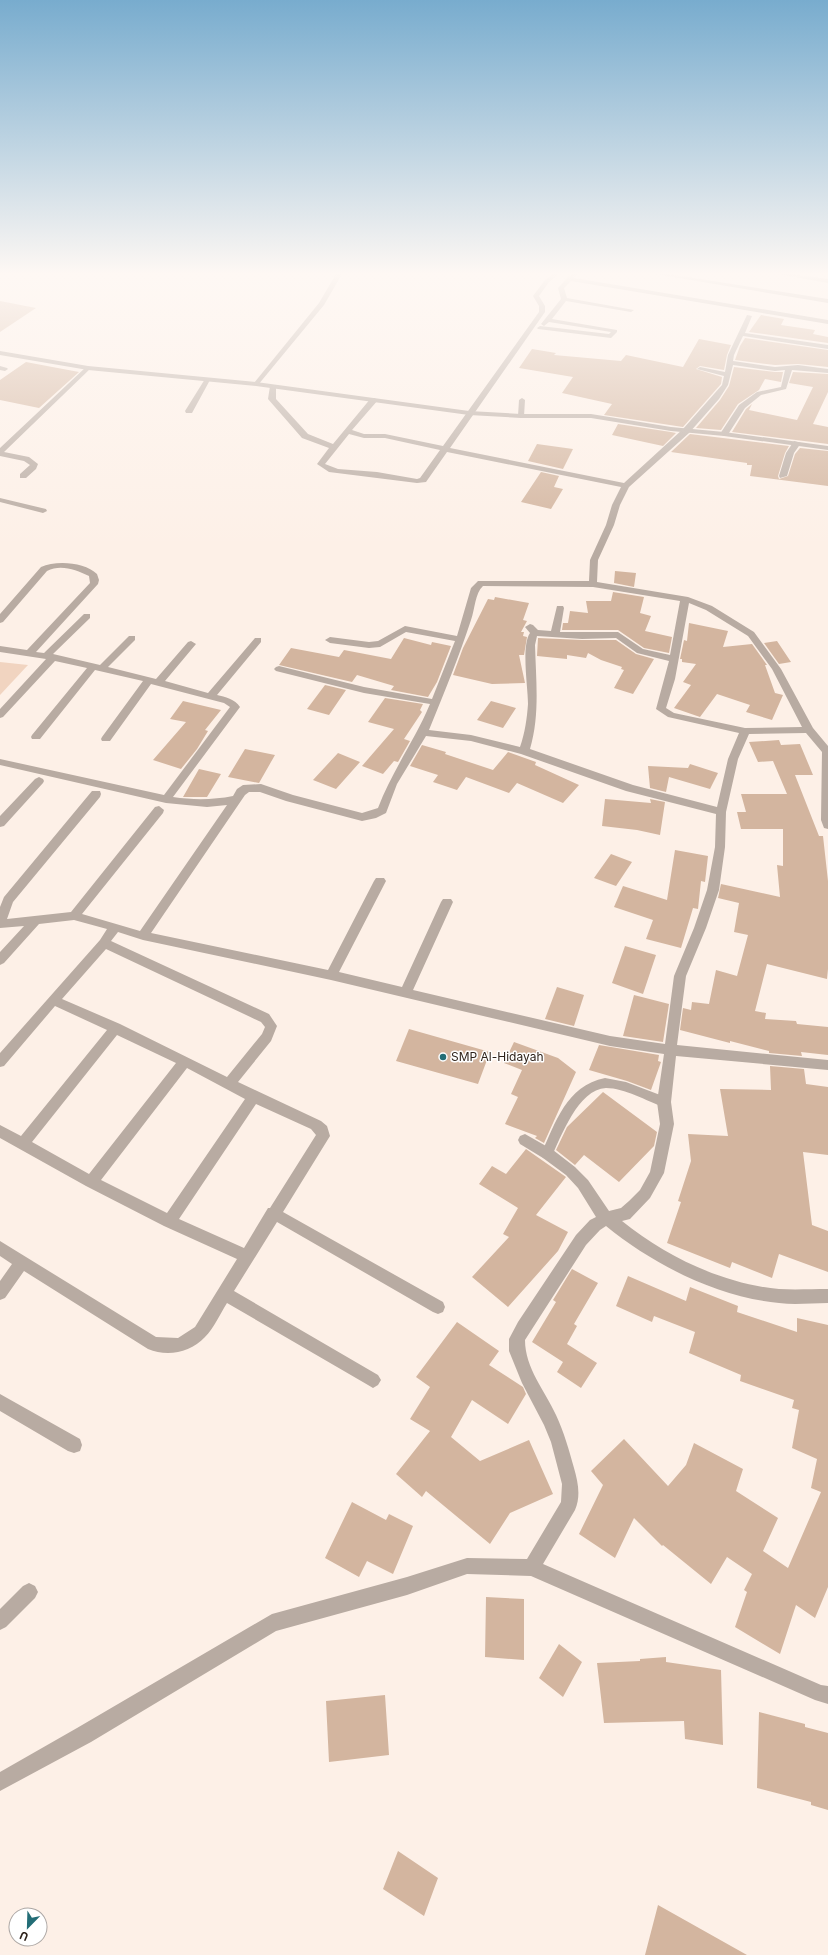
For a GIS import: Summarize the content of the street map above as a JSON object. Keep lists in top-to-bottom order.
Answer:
{
  "places": ["SMP Al-Hidayah"],
  "north": "bottom left"
}
